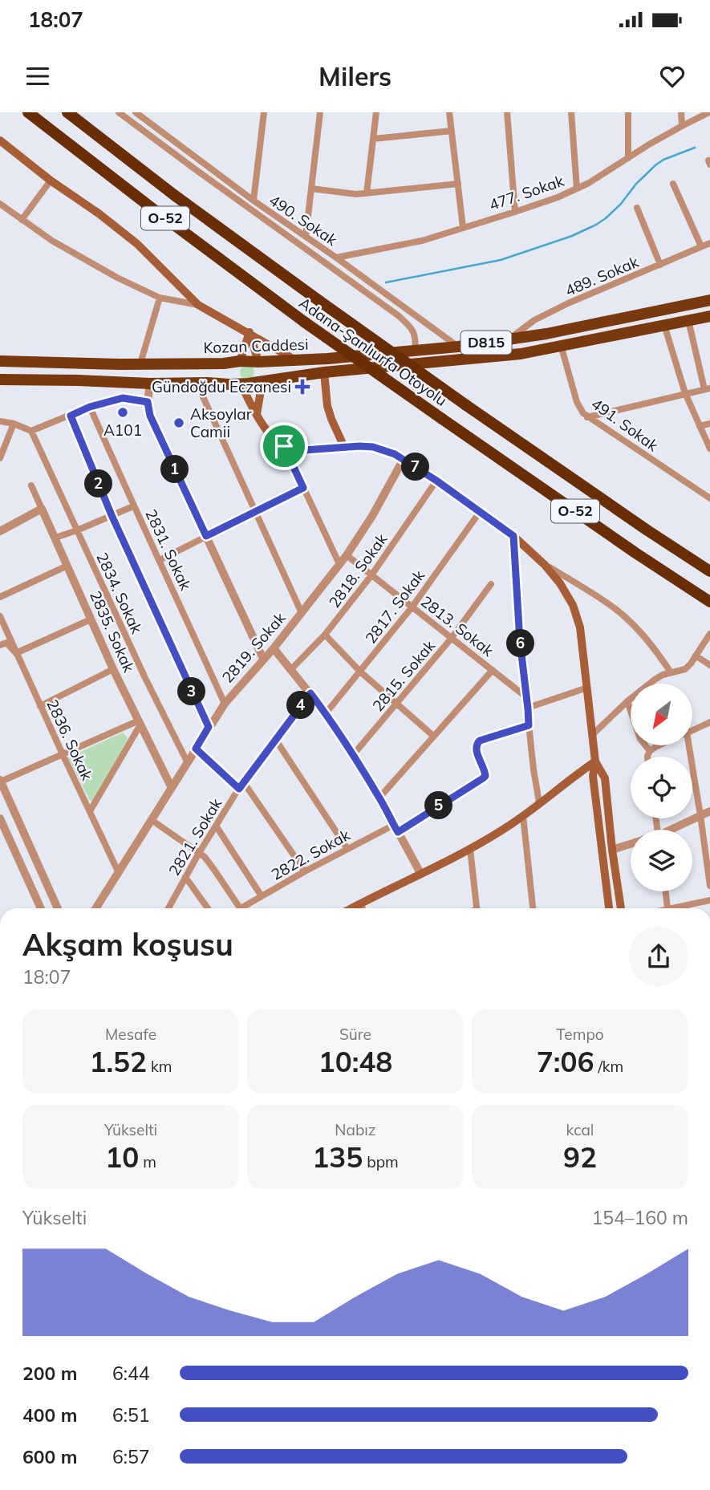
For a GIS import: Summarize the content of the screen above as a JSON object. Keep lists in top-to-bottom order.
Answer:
{
  "streets": {
    "highway": [
      "O-52",
      "D815",
      "Kozan Caddesi",
      "Adana-Şanlıurfa Otoyolu"
    ],
    "street": [
      "477. Sokak",
      "490. Sokak",
      "489. Sokak",
      "491. Sokak",
      "2831. Sokak",
      "2818. Sokak",
      "2834. Sokak",
      "2817. Sokak",
      "2813. Sokak",
      "2835. Sokak",
      "2819. Sokak",
      "2815. Sokak",
      "2836. Sokak",
      "2821. Sokak",
      "2822. Sokak"
    ]
  },
  "crossings": [
    ["477. Sokak", "490. Sokak"],
    ["490. Sokak", "Kozan Caddesi"],
    ["489. Sokak", "Kozan Caddesi"],
    ["Kozan Caddesi", "491. Sokak"],
    ["2831. Sokak", "2819. Sokak"],
    ["2818. Sokak", "2813. Sokak"],
    ["2834. Sokak", "2819. Sokak"],
    ["2817. Sokak", "2813. Sokak"],
    ["2813. Sokak", "2819. Sokak"],
    ["2813. Sokak", "2815. Sokak"],
    ["2835. Sokak", "2819. Sokak"],
    ["2819. Sokak", "2836. Sokak"]
  ],
  "places": {
    "health": ["Gündoğdu Eczanesi"],
    "other": ["A101", "Aksoylar Camii"]
  },
  "north": "bottom left",
  "page": {
    "status": "18:07",
    "header": "Milers",
    "pins": [
      "7",
      "1",
      "2",
      "6",
      "3",
      "4",
      "5"
    ],
    "heading": ["Akşam koşusu", "18:07"],
    "stats": [
      ["Mesafe", "1.52 km"],
      ["Süre", "10:48"],
      ["Tempo", "7:06 /km"],
      ["Yükselti", "10 m"],
      ["Nabız", "135 bpm"],
      ["kcal", "92"]
    ],
    "chart": ["Yükselti", "154–160 m"],
    "list": [
      {
        "name": "200 m",
        "note": "6:44"
      },
      {
        "name": "400 m",
        "note": "6:51"
      },
      {
        "name": "600 m",
        "note": "6:57"
      }
    ]
  }
}
